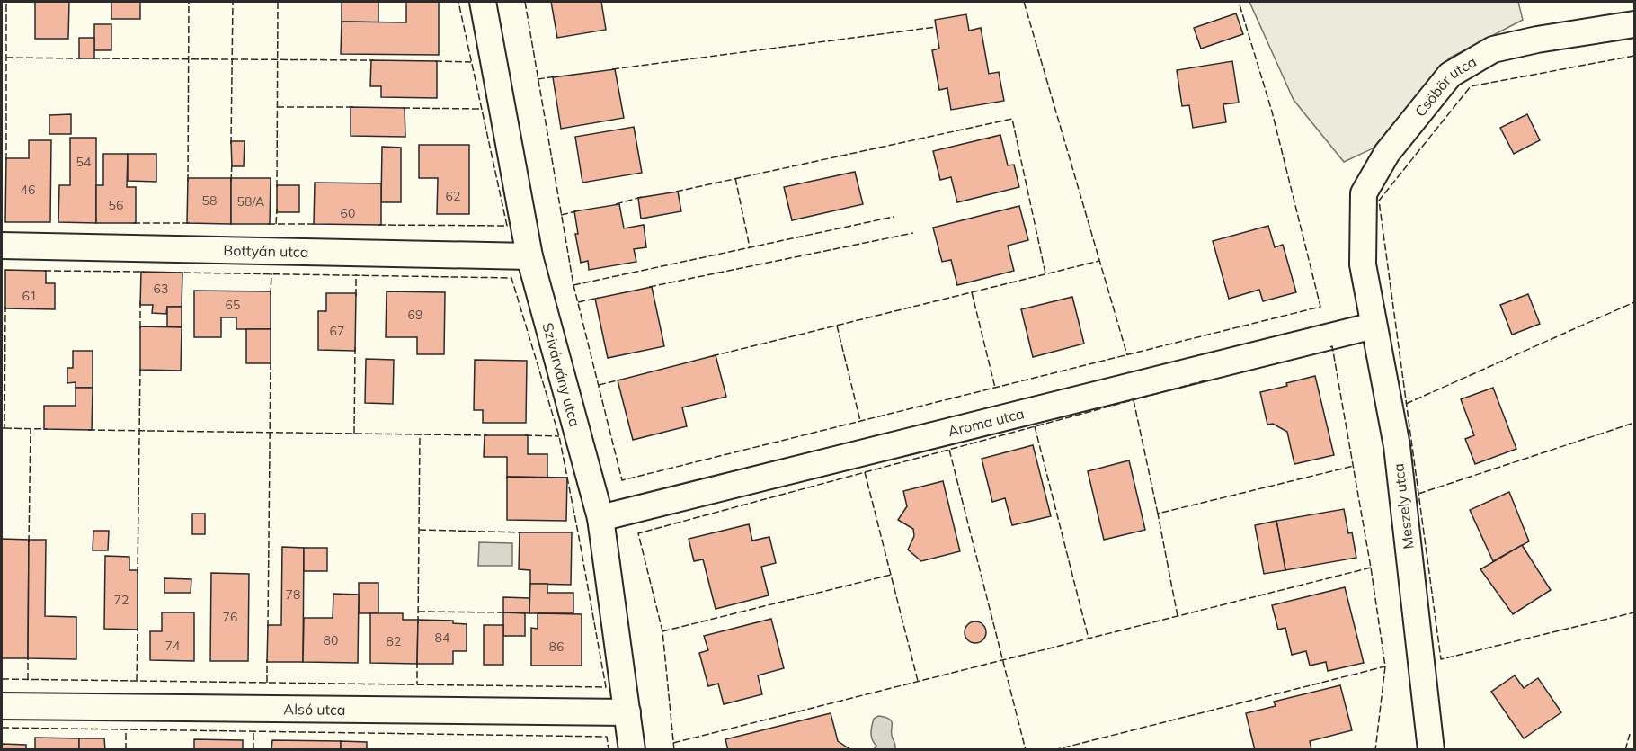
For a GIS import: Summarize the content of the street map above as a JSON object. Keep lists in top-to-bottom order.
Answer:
{
  "streets": {
    "street": [
      "Csöbör utca",
      "Bottyán utca",
      "Szivárvány utca",
      "Aroma utca",
      "Meszely utca",
      "Alsó utca"
    ]
  },
  "crossings": [
    ["Csöbör utca", "Meszely utca"],
    ["Bottyán utca", "Szivárvány utca"],
    ["Szivárvány utca", "Aroma utca"],
    ["Szivárvány utca", "Alsó utca"],
    ["Aroma utca", "Meszely utca"]
  ],
  "house_numbers": [
    "54",
    "46",
    "62",
    "58",
    "58/A",
    "56",
    "60",
    "63",
    "61",
    "65",
    "69",
    "67",
    "78",
    "72",
    "76",
    "84",
    "80",
    "82",
    "74",
    "86"
  ]
}
